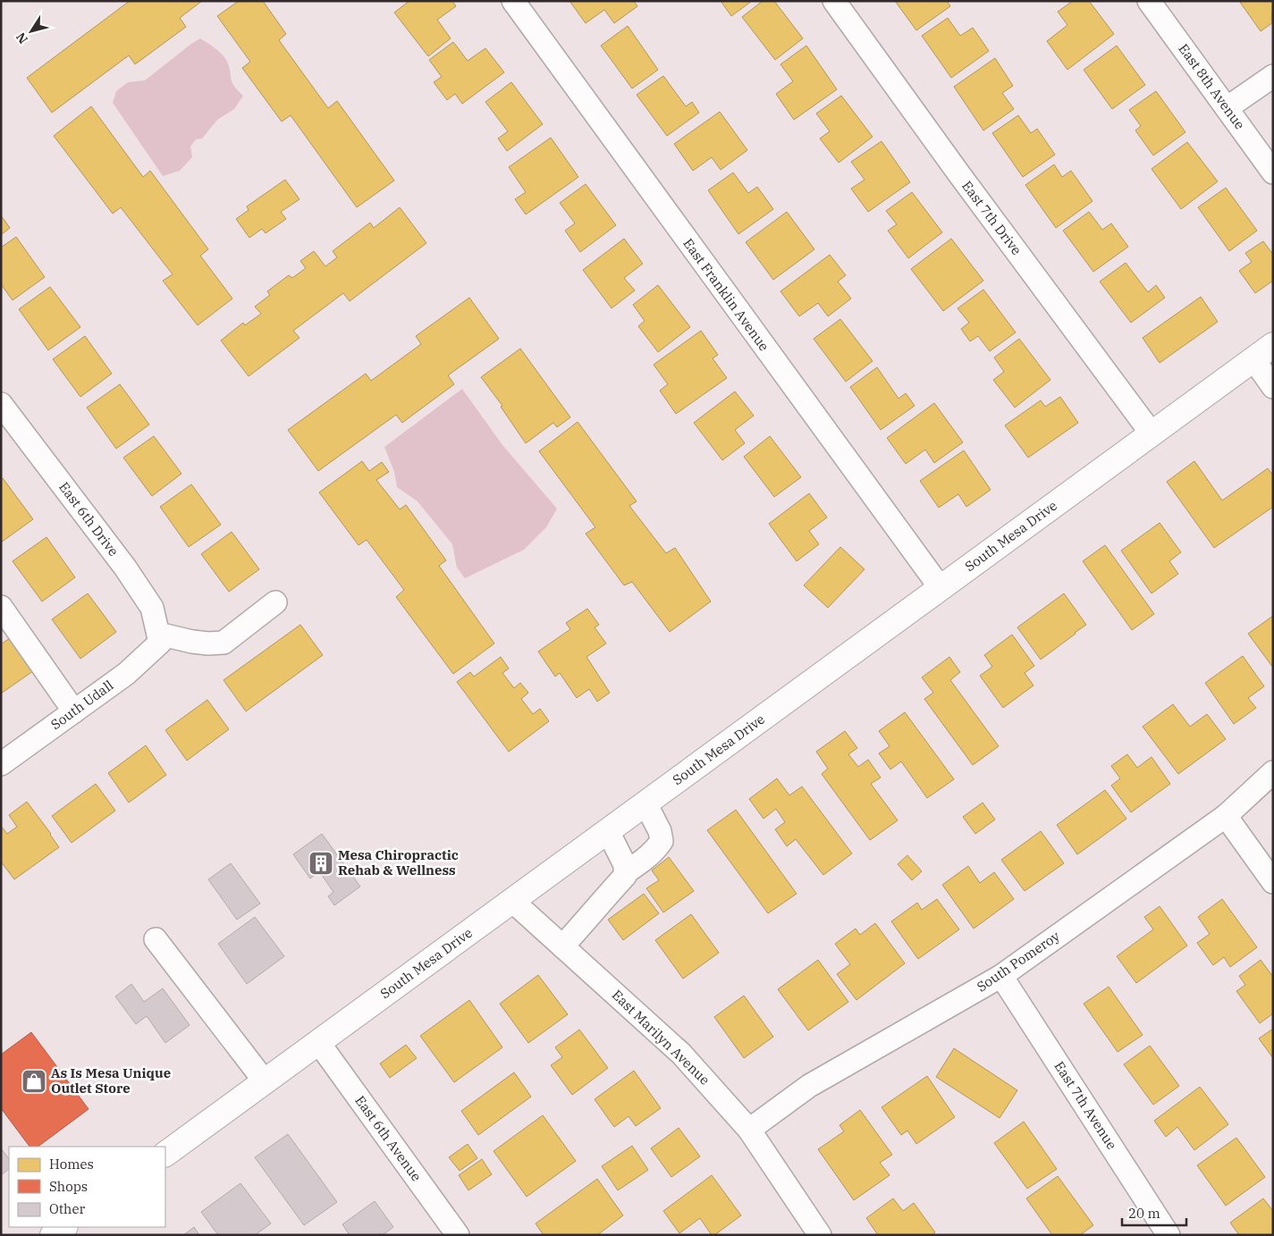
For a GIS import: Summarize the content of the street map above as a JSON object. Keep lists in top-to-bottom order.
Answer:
{
  "streets": {
    "main road": ["South Mesa Drive"],
    "street": [
      "East 8th Avenue",
      "East 7th Drive",
      "East Franklin Avenue",
      "East 6th Drive",
      "South Udall",
      "South Pomeroy",
      "East Marilyn Avenue",
      "East 7th Avenue",
      "East 6th Avenue"
    ]
  },
  "crossings": [
    ["East 7th Drive", "South Mesa Drive"],
    ["East Franklin Avenue", "South Mesa Drive"],
    ["East 6th Drive", "South Udall"],
    ["South Mesa Drive", "East Marilyn Avenue"],
    ["South Mesa Drive", "East 6th Avenue"],
    ["South Pomeroy", "East Marilyn Avenue"],
    ["South Pomeroy", "East 7th Avenue"]
  ],
  "places": {
    "building": ["Mesa Chiropractic Rehab & Wellness"],
    "shop": ["As Is Mesa Unique Outlet Store"]
  },
  "legend": ["Homes", "Shops", "Other"],
  "scale_bar": "20 m",
  "north": "bottom left"
}
